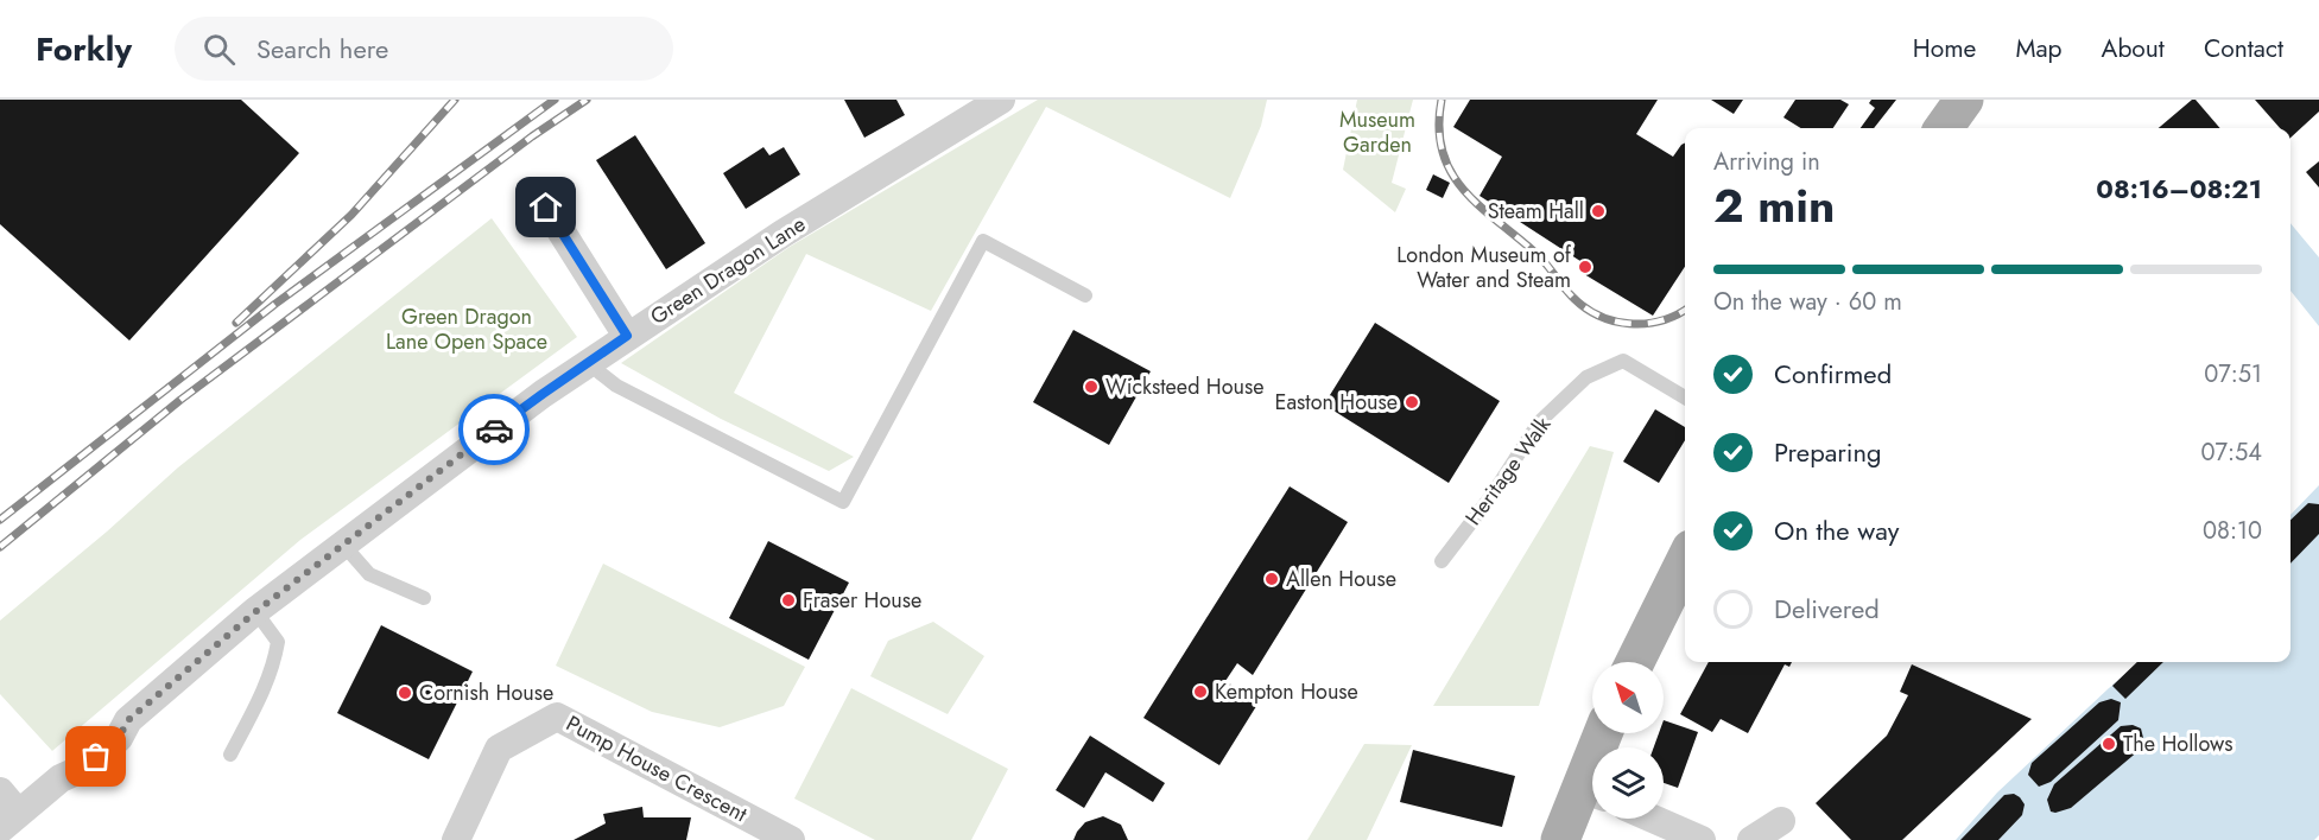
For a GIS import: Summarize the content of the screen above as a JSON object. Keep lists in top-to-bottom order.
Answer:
{
  "streets": {
    "street": ["Green Dragon Lane", "Pump House Crescent"],
    "lane": ["Heritage Walk"]
  },
  "parks": ["Museum Garden", "Green Dragon Lane Open Space"],
  "places": [
    "Steam Hall",
    "London Museum of Water and Steam",
    "Wicksteed House",
    "Easton House",
    "Allen House",
    "Fraser House",
    "Kempton House",
    "Cornish House",
    "The Hollows"
  ],
  "north": "top left",
  "page": {
    "header": "Forkly",
    "search": "Search here",
    "nav": [
      "Home",
      "Map",
      "About",
      "Contact"
    ],
    "heading": ["2 min", "Arriving in", "08:16–08:21"],
    "bar": "On the way · 60 m",
    "list": [
      ["Confirmed", "07:51"],
      ["Preparing", "07:54"],
      ["On the way", "08:10"],
      "Delivered"
    ]
  }
}
